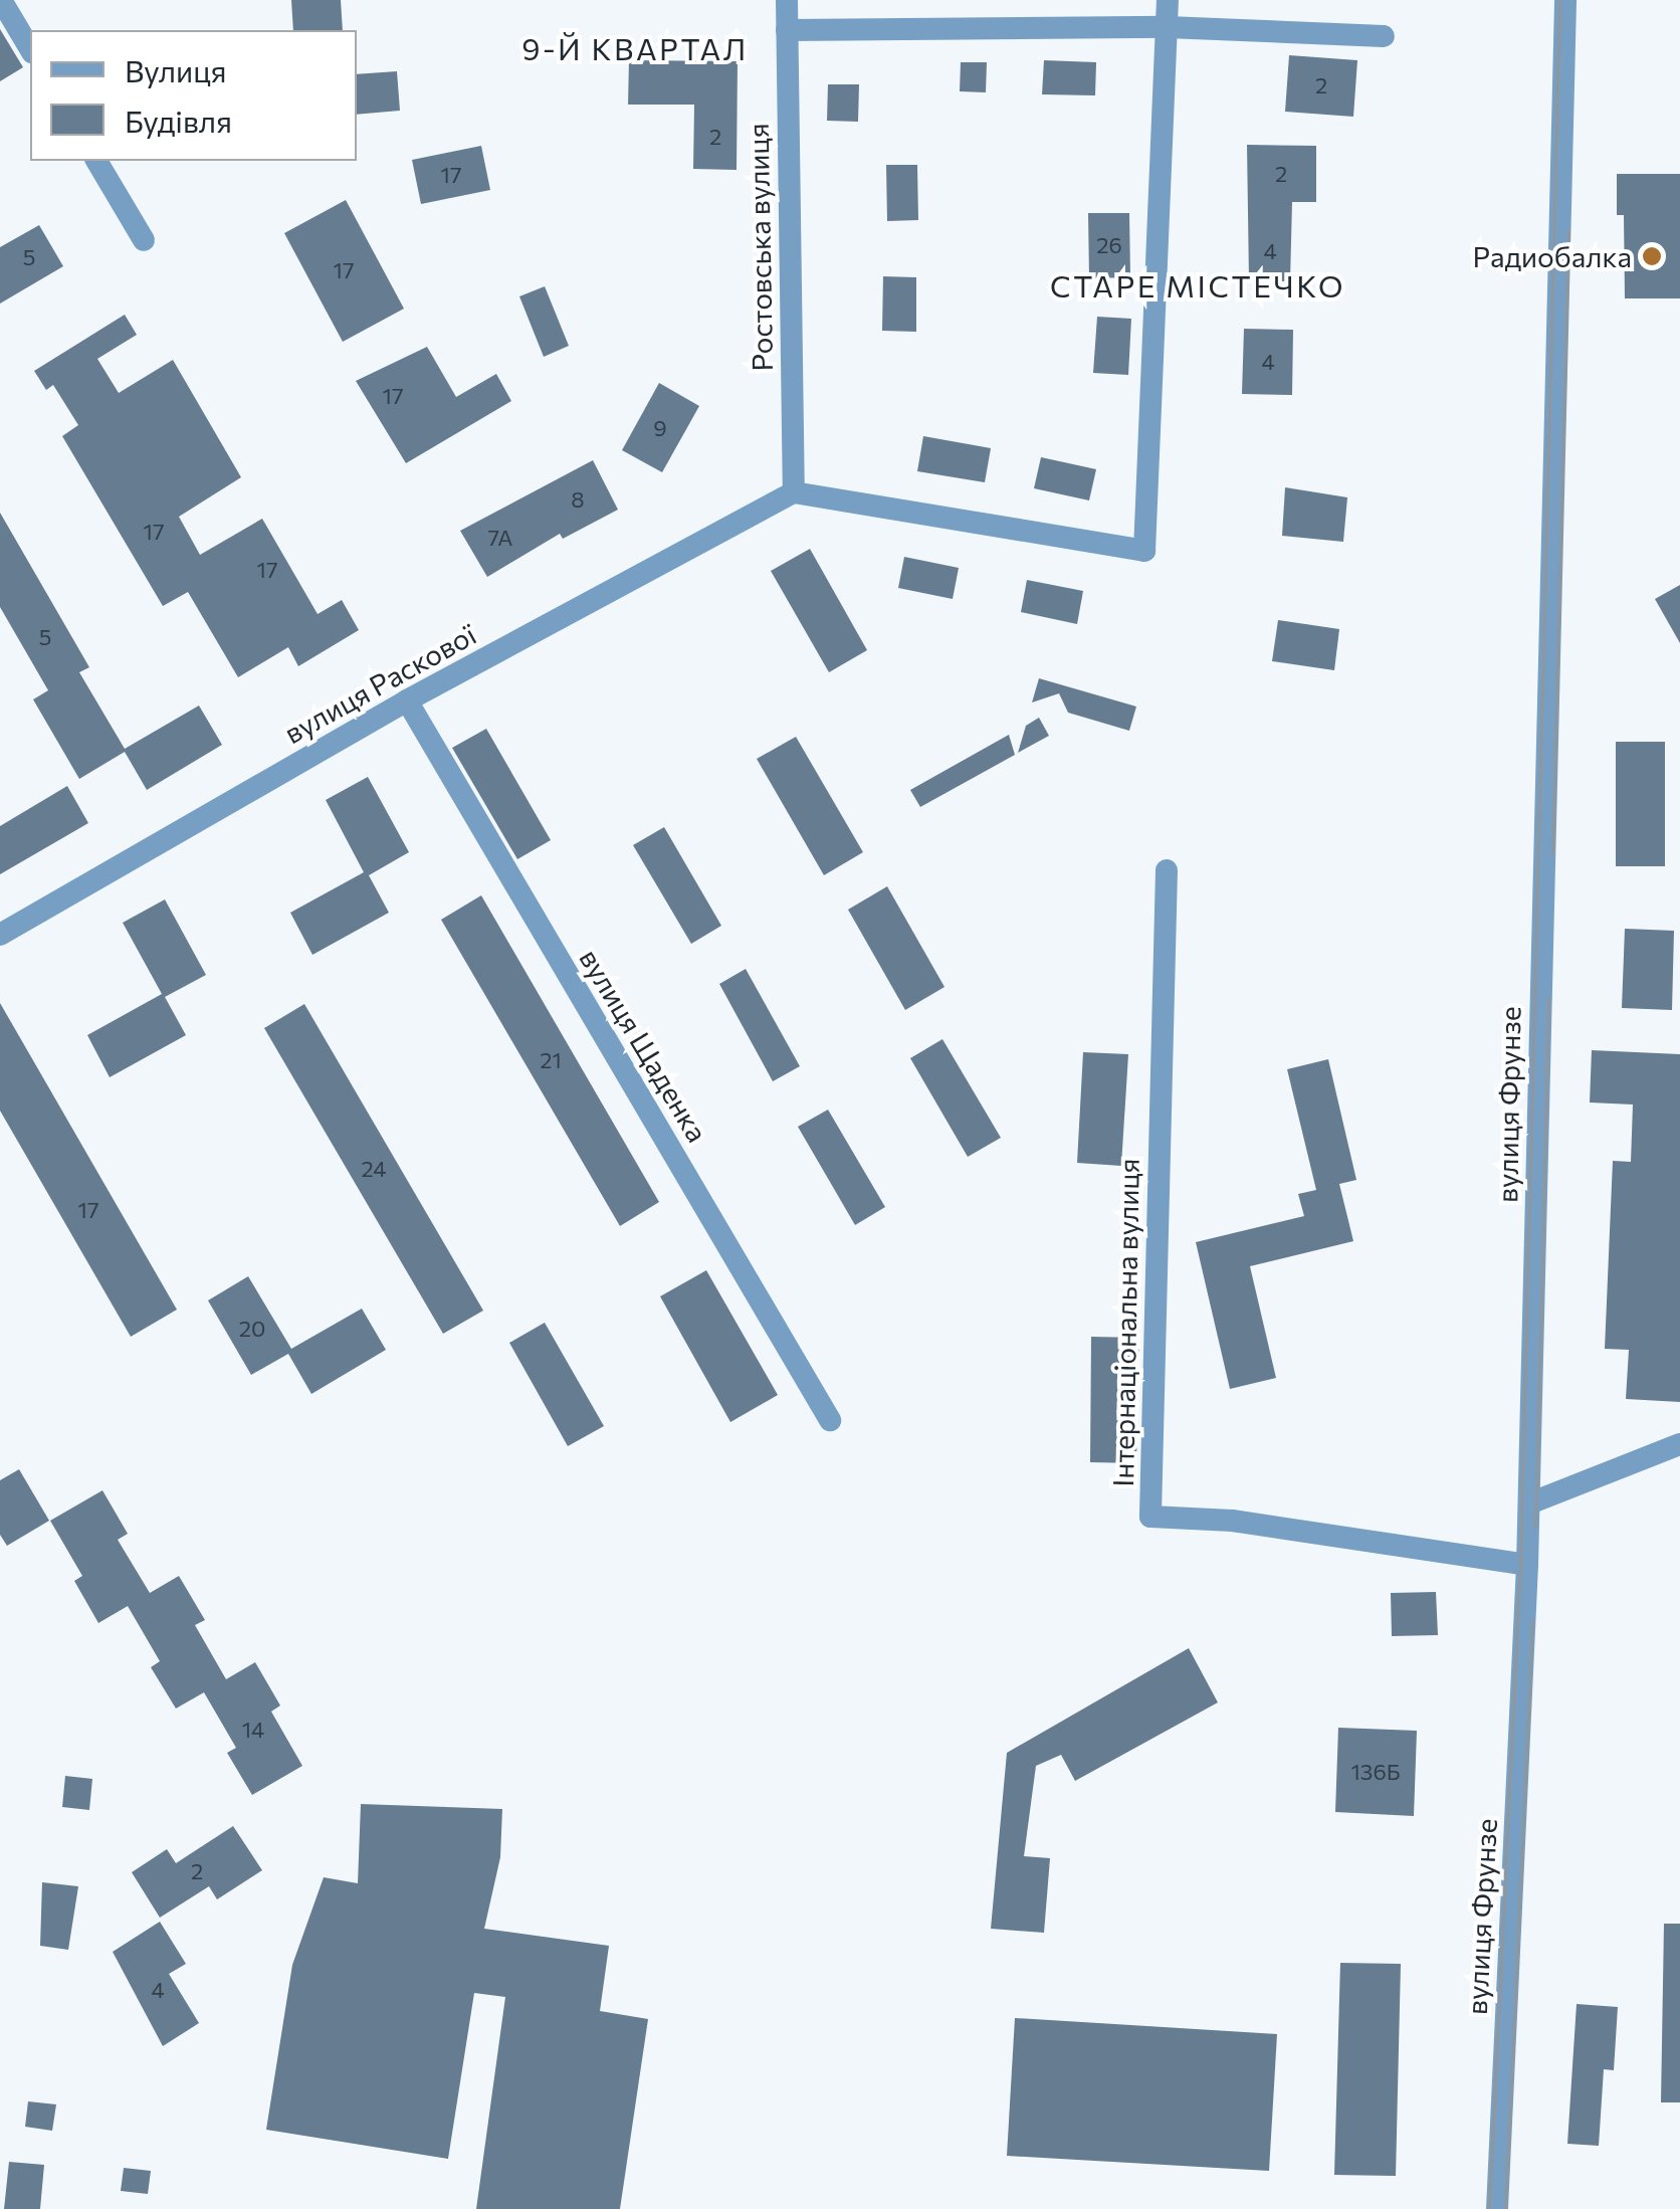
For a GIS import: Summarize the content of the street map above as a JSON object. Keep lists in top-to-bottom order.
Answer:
{
  "streets": {
    "street": [
      "Ростовська вулиця",
      "вулиця Раскової",
      "вулиця Щаденка",
      "вулиця Фрунзе",
      "Інтернаціональна вулиця"
    ]
  },
  "crossings": [
    ["Ростовська вулиця", "вулиця Раскової"],
    ["вулиця Раскової", "вулиця Щаденка"],
    ["вулиця Фрунзе", "Інтернаціональна вулиця"]
  ],
  "districts": ["9-Й КВАРТАЛ", "СТАРЕ МІСТЕЧКО"],
  "places": ["Радиобалка"],
  "house_numbers": [
    "2",
    "2",
    "2",
    "17",
    "26",
    "4",
    "5",
    "17",
    "4",
    "17",
    "9",
    "8",
    "17",
    "7А",
    "17",
    "5",
    "21",
    "24",
    "17",
    "20",
    "14",
    "136Б",
    "2",
    "4"
  ],
  "legend": ["Вулиця", "Будівля"]
}
